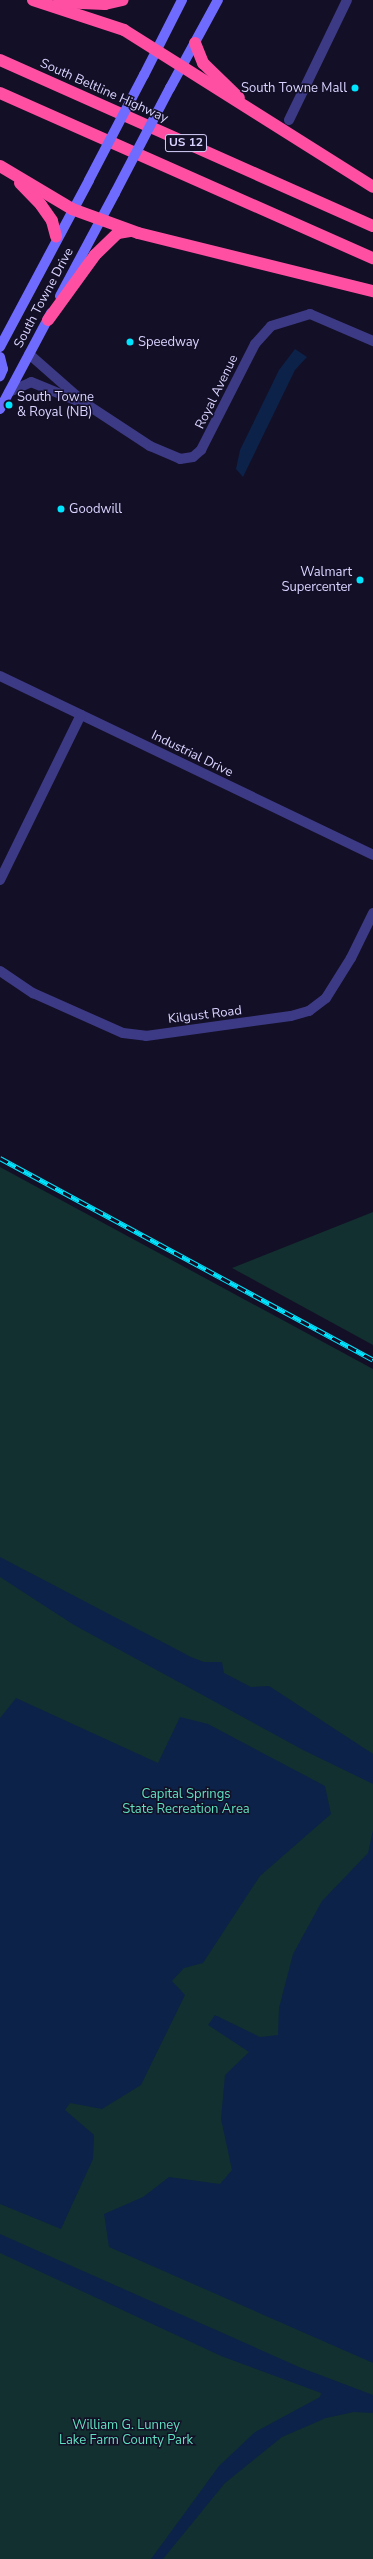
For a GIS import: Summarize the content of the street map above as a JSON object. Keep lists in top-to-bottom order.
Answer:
{
  "streets": {
    "highway": ["South Beltline Highway", "US 12"],
    "street": [
      "South Towne Drive",
      "Royal Avenue",
      "Industrial Drive",
      "Kilgust Road"
    ]
  },
  "crossings": [
    ["South Towne Drive", "Royal Avenue"]
  ],
  "parks": ["Capital Springs State Recreation Area", "William G. Lunney Lake Farm County Park"],
  "places": [
    "South Towne Mall",
    "Speedway",
    "South Towne & Royal (NB)",
    "Goodwill",
    "Walmart Supercenter"
  ]
}
